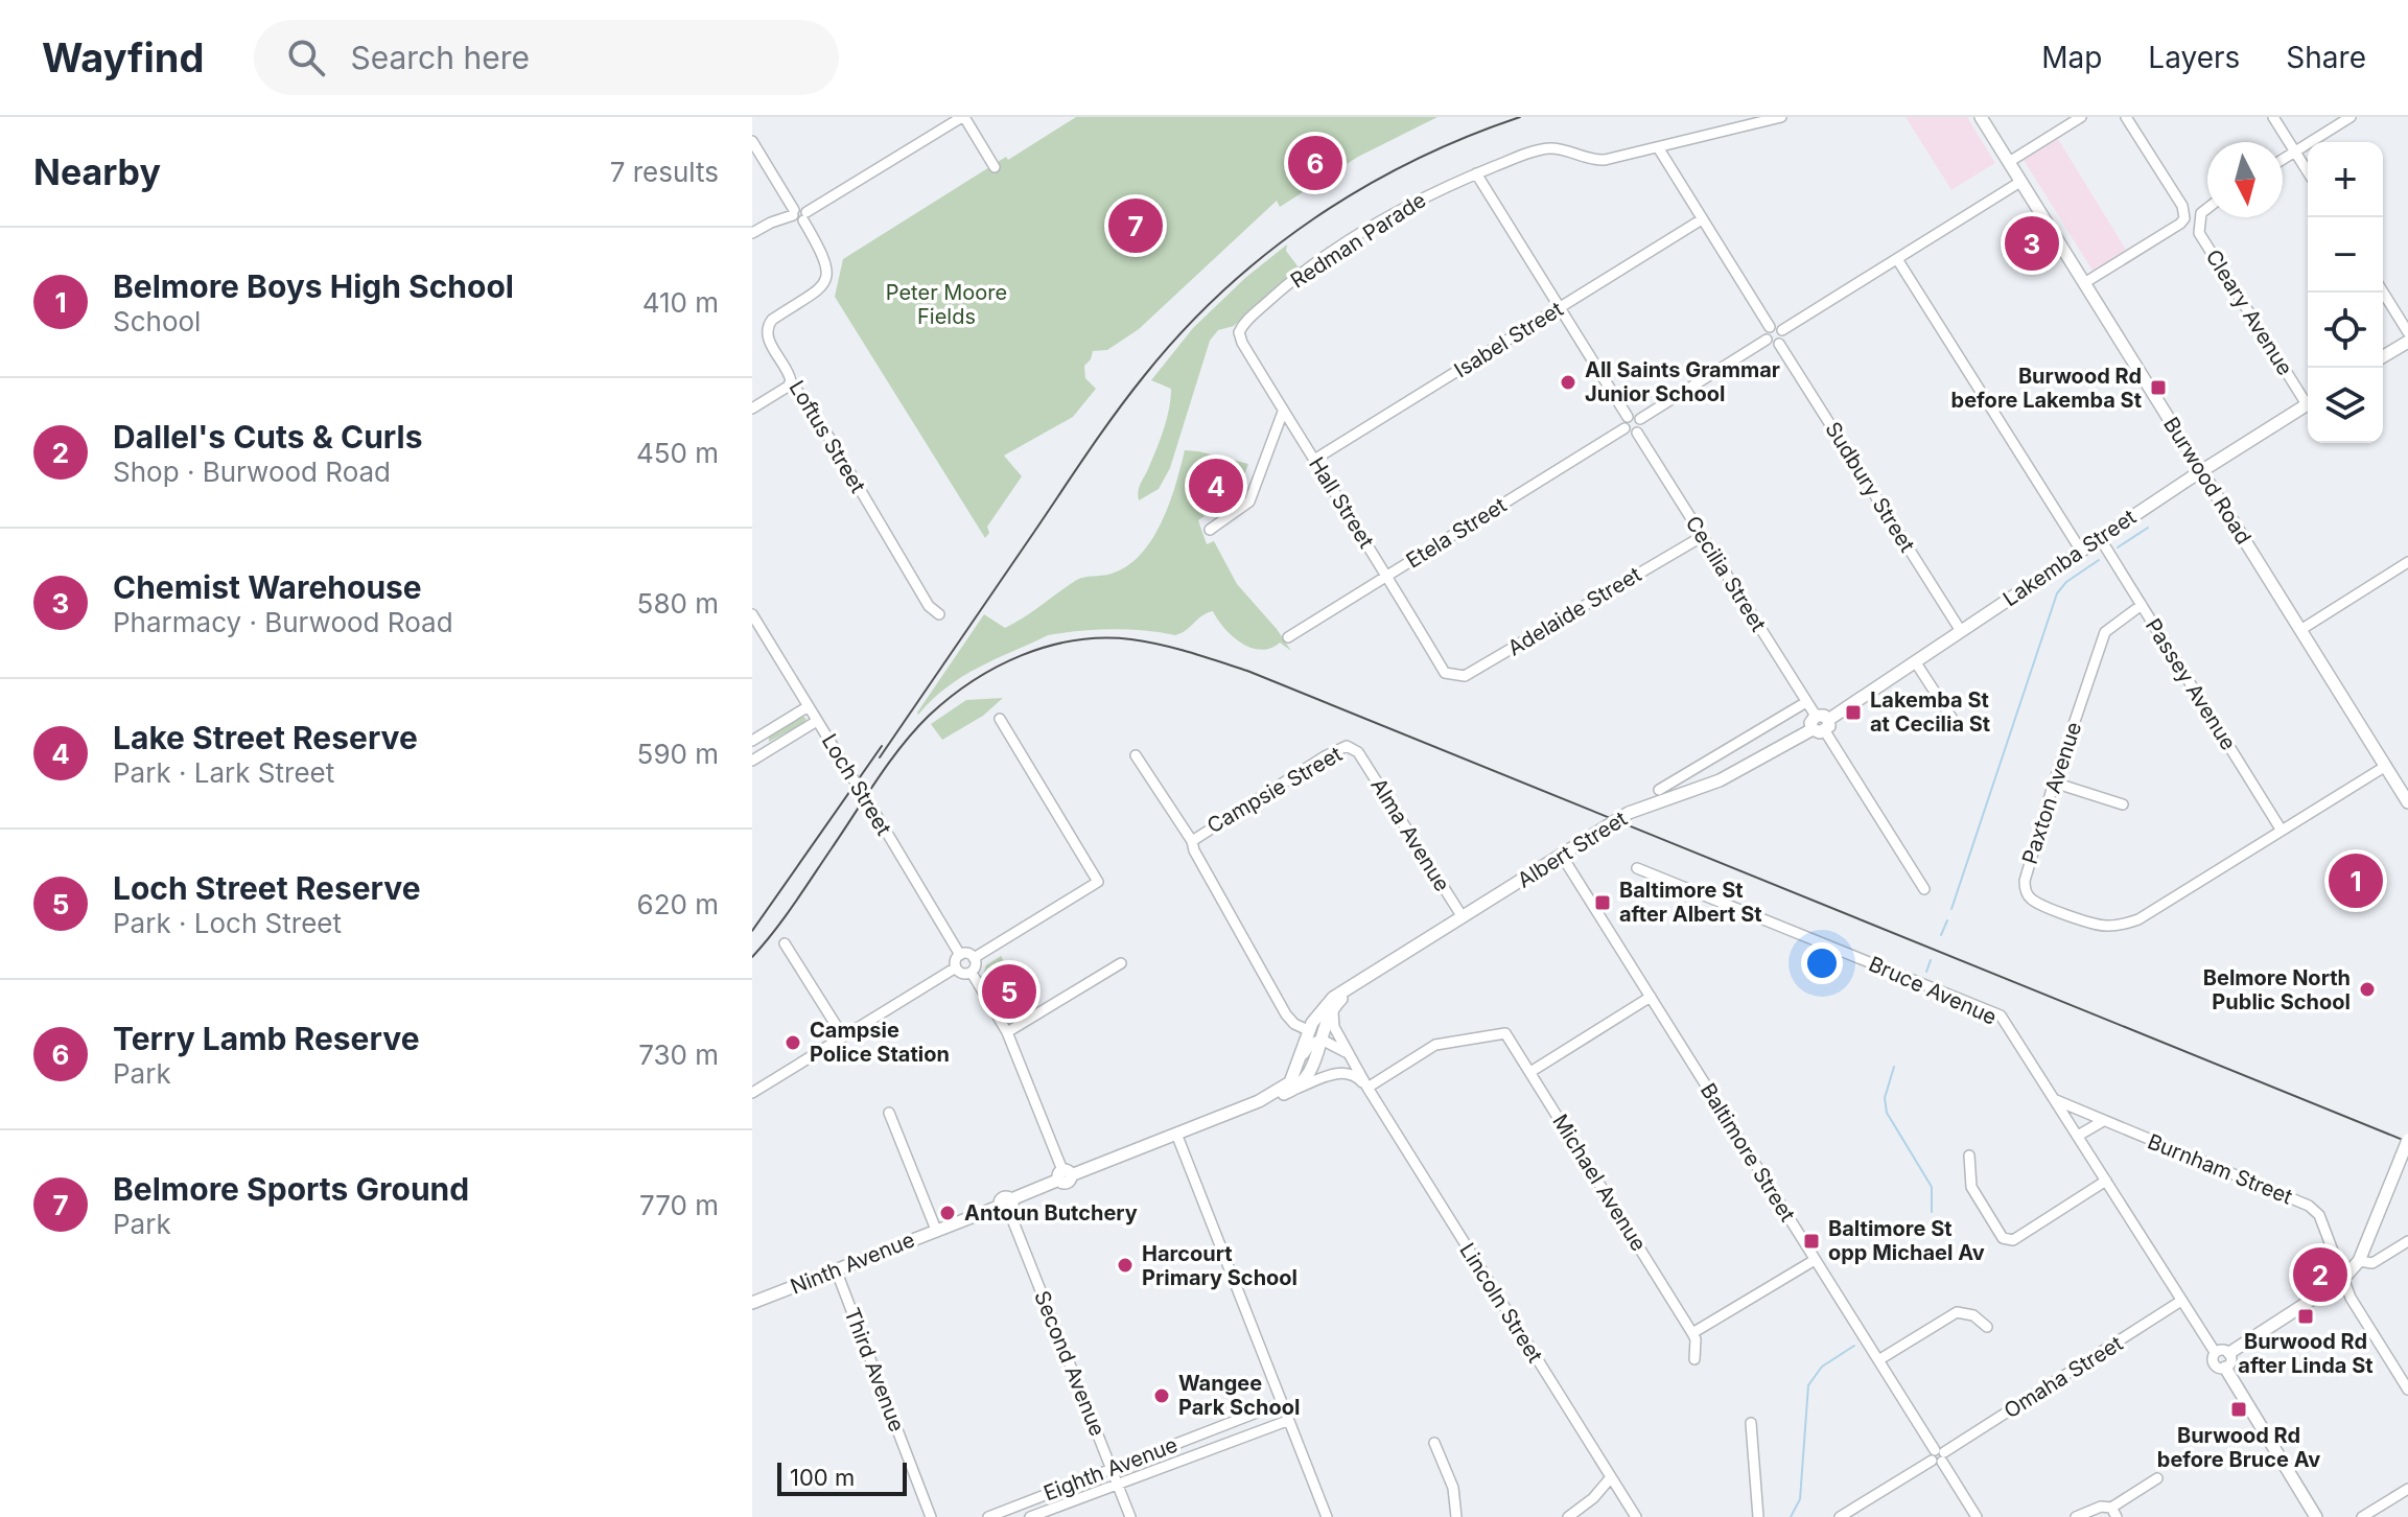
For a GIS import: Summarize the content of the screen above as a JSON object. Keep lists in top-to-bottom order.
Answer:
{
  "streets": {
    "main road": [
      "Burwood Road",
      "Lakemba Street",
      "Albert Street",
      "Ninth Avenue"
    ],
    "street": [
      "Redman Parade",
      "Cleary Avenue",
      "Isabel Street",
      "Loftus Street",
      "Sudbury Street",
      "Hall Street",
      "Etela Street",
      "Cecilia Street",
      "Adelaide Street",
      "Passey Avenue",
      "Loch Street",
      "Campsie Street",
      "Paxton Avenue",
      "Alma Avenue",
      "Bruce Avenue",
      "Baltimore Street",
      "Burnham Street",
      "Michael Avenue",
      "Lincoln Street",
      "Second Avenue",
      "Third Avenue",
      "Omaha Street",
      "Eighth Avenue"
    ]
  },
  "crossings": [
    ["Redman Parade", "Hall Street"],
    ["Isabel Street", "Hall Street"],
    ["Burwood Road", "Lakemba Street"],
    ["Burwood Road", "Paxton Avenue"],
    ["Sudbury Street", "Lakemba Street"],
    ["Hall Street", "Etela Street"],
    ["Hall Street", "Adelaide Street"],
    ["Etela Street", "Cecilia Street"],
    ["Lakemba Street", "Cecilia Street"],
    ["Lakemba Street", "Passey Avenue"],
    ["Lakemba Street", "Albert Street"],
    ["Cecilia Street", "Adelaide Street"],
    ["Cecilia Street", "Albert Street"],
    ["Passey Avenue", "Paxton Avenue"],
    ["Campsie Street", "Alma Avenue"],
    ["Alma Avenue", "Albert Street"],
    ["Albert Street", "Baltimore Street"],
    ["Albert Street", "Ninth Avenue"],
    ["Albert Street", "Lincoln Street"],
    ["Bruce Avenue", "Burnham Street"],
    ["Bruce Avenue", "Omaha Street"],
    ["Baltimore Street", "Omaha Street"],
    ["Michael Avenue", "Lincoln Street"],
    ["Ninth Avenue", "Second Avenue"],
    ["Ninth Avenue", "Third Avenue"],
    ["Second Avenue", "Eighth Avenue"]
  ],
  "parks": ["Peter Moore Fields"],
  "places": {
    "other": [
      "All Saints Grammar Junior School",
      "Belmore North Public School",
      "Campsie Police Station",
      "Antoun Butchery",
      "Harcourt Primary School",
      "Wangee Park School"
    ],
    "transit": [
      "Burwood Rd before Lakemba St",
      "Lakemba St at Cecilia St",
      "Baltimore St after Albert St",
      "Baltimore St opp Michael Av",
      "Burwood Rd after Linda St",
      "Burwood Rd before Bruce Av"
    ]
  },
  "scale_bar": "100 m",
  "north": "bottom",
  "page": {
    "header": "Wayfind",
    "search": "Search here",
    "nav": ["Map", "Layers", "Share"],
    "heading": ["Nearby", "7 results"],
    "pins": [
      "6",
      "7",
      "3",
      "4",
      "1",
      "5",
      "2"
    ],
    "map_buttons": ["+", "−"],
    "list": [
      {
        "mark": "1",
        "name": "Belmore Boys High School",
        "note": "School",
        "value": "410 m"
      },
      {
        "mark": "2",
        "name": "Dallel's Cuts & Curls",
        "note": "Shop · Burwood Road",
        "value": "450 m"
      },
      {
        "mark": "3",
        "name": "Chemist Warehouse",
        "note": "Pharmacy · Burwood Road",
        "value": "580 m"
      },
      {
        "mark": "4",
        "name": "Lake Street Reserve",
        "note": "Park · Lark Street",
        "value": "590 m"
      },
      {
        "mark": "5",
        "name": "Loch Street Reserve",
        "note": "Park · Loch Street",
        "value": "620 m"
      },
      {
        "mark": "6",
        "name": "Terry Lamb Reserve",
        "note": "Park",
        "value": "730 m"
      },
      {
        "mark": "7",
        "name": "Belmore Sports Ground",
        "note": "Park",
        "value": "770 m"
      }
    ],
    "scale": "100 m"
  }
}
